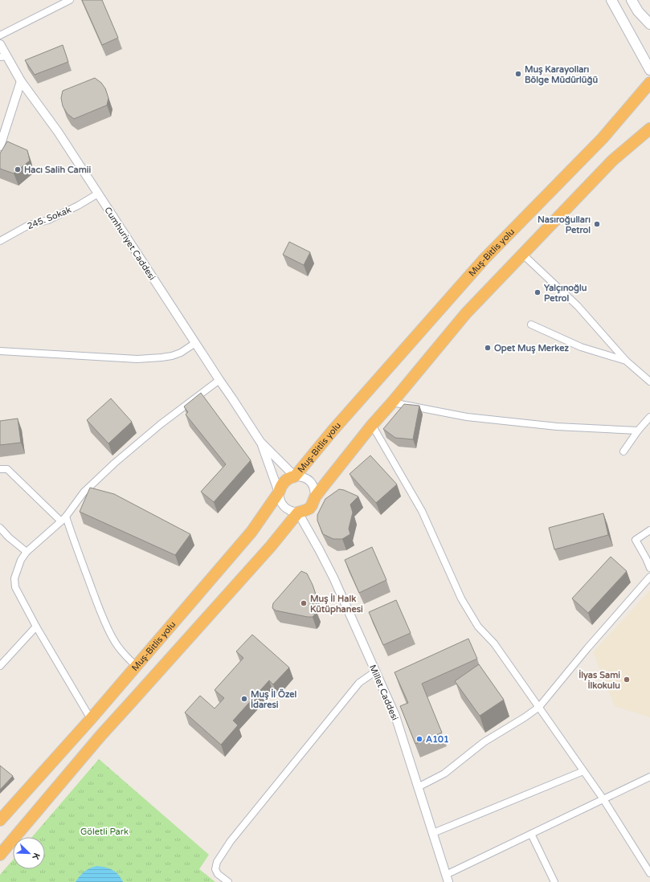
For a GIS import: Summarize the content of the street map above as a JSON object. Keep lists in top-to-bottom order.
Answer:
{
  "streets": {
    "highway": ["Muş-Bitlis yolu"],
    "street": ["245. Sokak", "Cumhuriyet Caddesi", "Millet Caddesi"]
  },
  "crossings": [
    ["245. Sokak", "Cumhuriyet Caddesi"],
    ["Cumhuriyet Caddesi", "Muş-Bitlis yolu"],
    ["Cumhuriyet Caddesi", "Millet Caddesi"],
    ["Muş-Bitlis yolu", "Millet Caddesi"]
  ],
  "parks": ["Göletli Park"],
  "places": [
    "Muş Karayolları Bölge Müdürlüğü",
    "Hacı Salih Camii",
    "Nasıroğulları Petrol",
    "Yalçınoğlu Petrol",
    "Opet Muş Merkez",
    "Muş İl Halk Kütüphanesi",
    "İlyas Sami İlkokulu",
    "Muş İl Özel İdaresi",
    "A101"
  ],
  "north": "bottom right"
}
